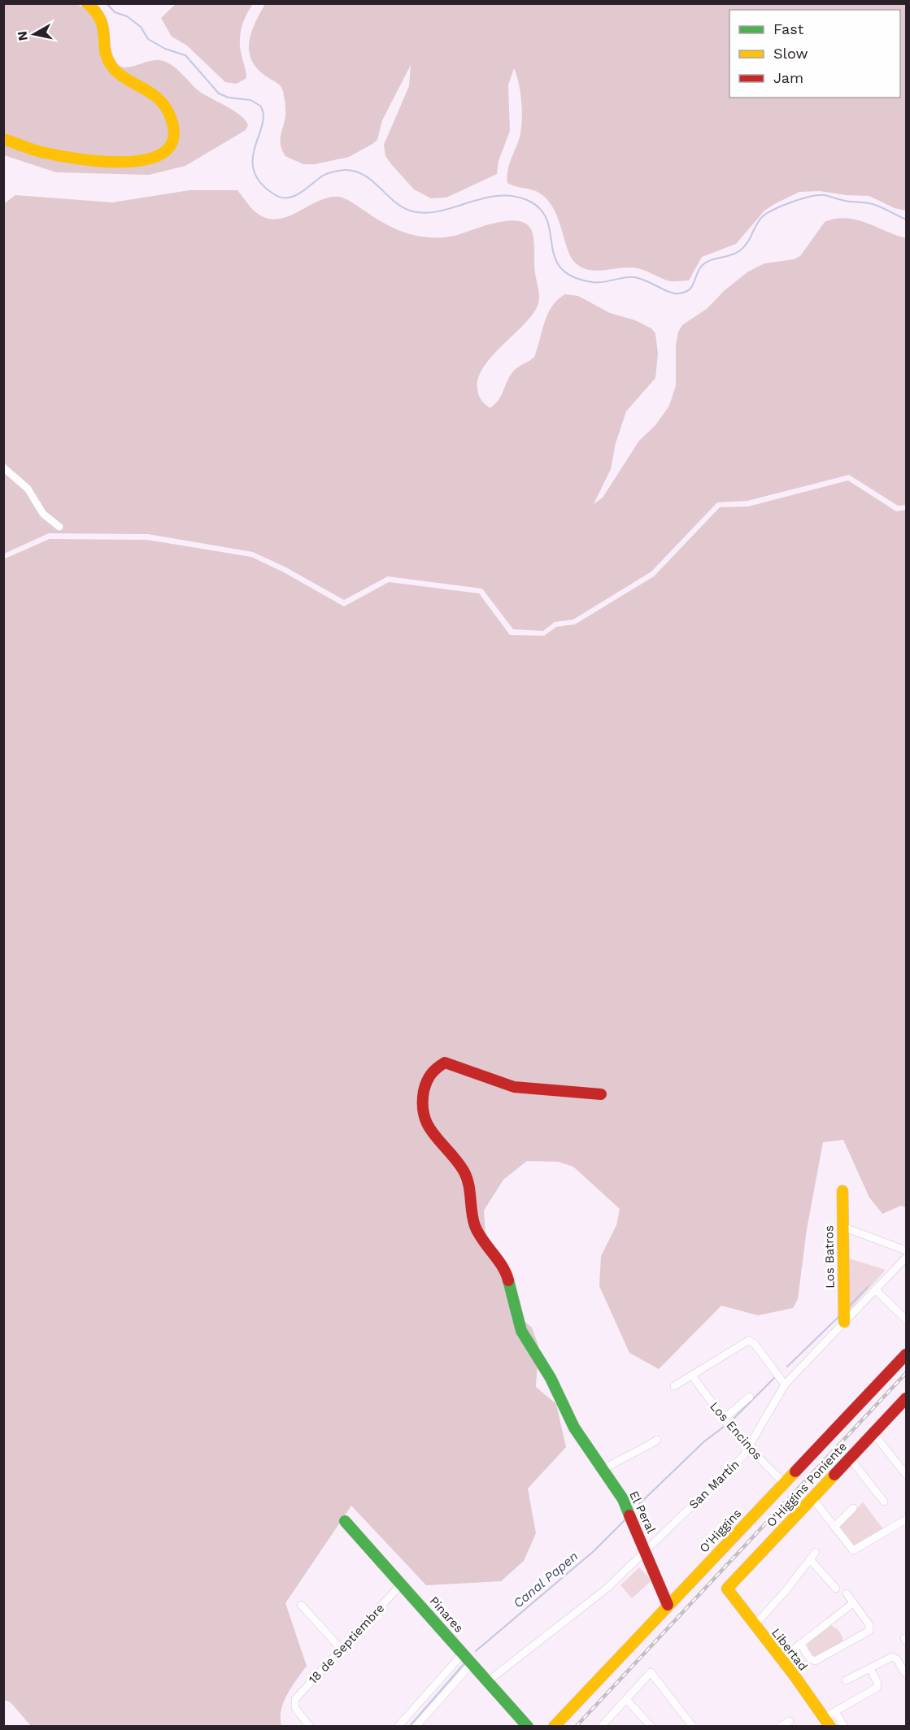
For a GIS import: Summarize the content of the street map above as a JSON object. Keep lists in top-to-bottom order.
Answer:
{
  "streets": {
    "street": [
      "Los Batros",
      "Los Encinos",
      "San Martín",
      "O'Higgins Poniente",
      "El Peral",
      "O'Higgins",
      "Pinares",
      "18 de Septiembre",
      "Libertad"
    ]
  },
  "crossings": [
    ["Los Batros", "San Martín"],
    ["Los Encinos", "San Martín"],
    ["Los Encinos", "O'Higgins"],
    ["San Martín", "El Peral"],
    ["San Martín", "Pinares"],
    ["O'Higgins Poniente", "Libertad"],
    ["El Peral", "O'Higgins"],
    ["Pinares", "18 de Septiembre"]
  ],
  "water": ["Canal Papen"],
  "legend": ["Fast", "Slow", "Jam"],
  "north": "left"
}
